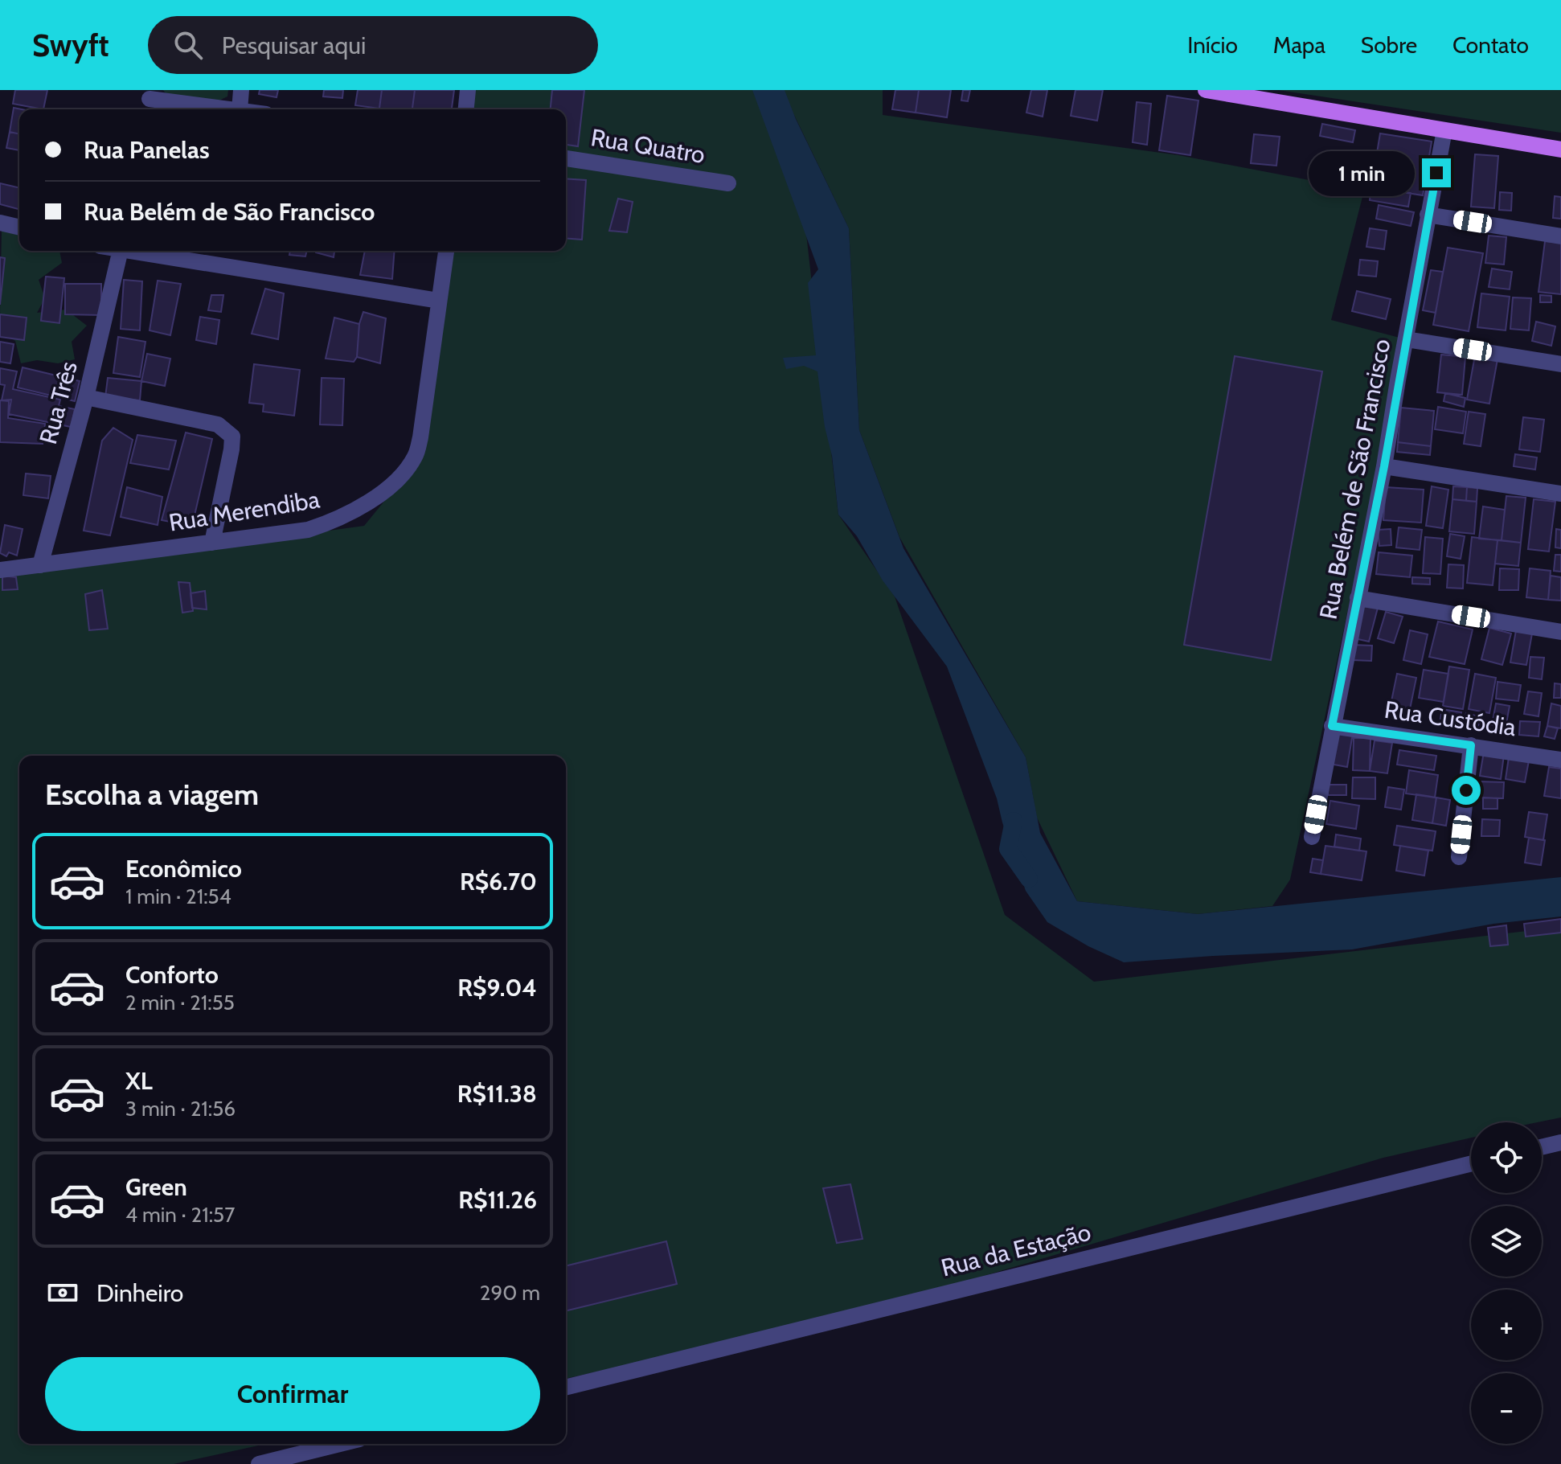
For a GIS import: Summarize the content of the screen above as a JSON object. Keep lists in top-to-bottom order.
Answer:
{
  "streets": {
    "street": [
      "Rua Quatro",
      "Rua Três",
      "Rua Belém de São Francisco",
      "Rua Merendiba",
      "Rua Custódia",
      "Rua da Estação"
    ]
  },
  "crossings": [
    ["Rua Três", "Rua Merendiba"],
    ["Rua Belém de São Francisco", "Rua Custódia"]
  ],
  "page": {
    "header": "Swyft",
    "search": "Pesquisar aqui",
    "nav": [
      "Início",
      "Mapa",
      "Sobre",
      "Contato"
    ],
    "banner": ["Rua Panelas", "Rua Belém de São Francisco"],
    "bubble": "1 min",
    "heading": "Escolha a viagem",
    "list": [
      {
        "name": "Econômico",
        "note": "1 min · 21:54",
        "value": "R$6.70"
      },
      {
        "name": "Conforto",
        "note": "2 min · 21:55",
        "value": "R$9.04"
      },
      {
        "name": "XL",
        "note": "3 min · 21:56",
        "value": "R$11.38"
      },
      {
        "name": "Green",
        "note": "4 min · 21:57",
        "value": "R$11.26"
      }
    ],
    "map_buttons": ["+", "−"],
    "pay": ["Dinheiro", "290 m"],
    "buttons": "Confirmar"
  }
}
